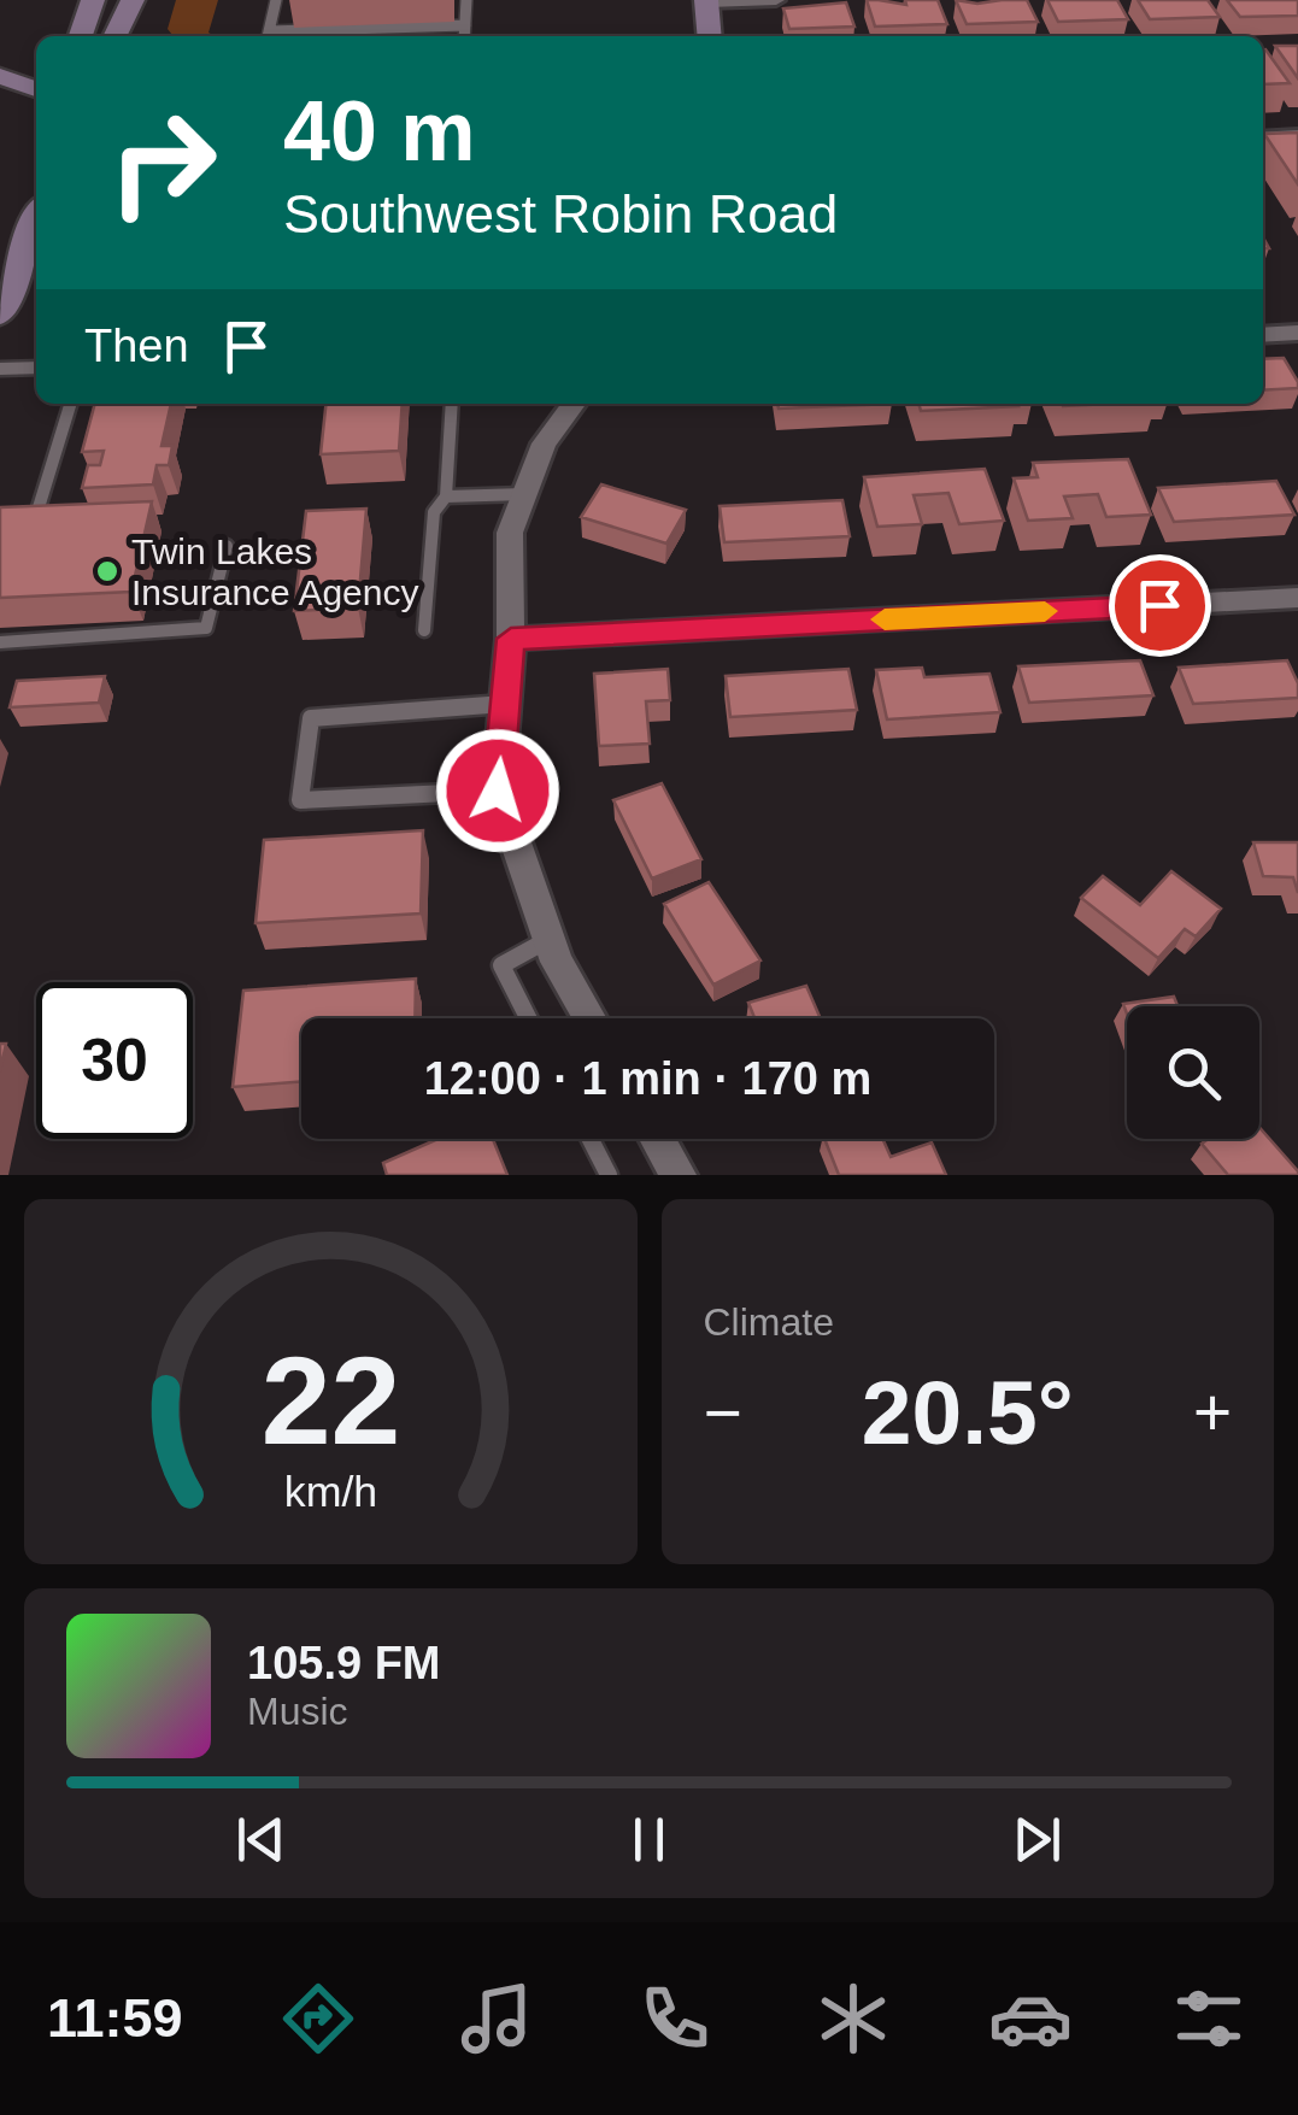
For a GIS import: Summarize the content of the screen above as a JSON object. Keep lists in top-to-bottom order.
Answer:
{
  "places": ["Twin Lakes Insurance Agency"],
  "page": {
    "turn": ["40 m", "Southwest Robin Road"],
    "then": "Then",
    "limit": "30",
    "trip": "12:00 · 1 min · 170 m",
    "tile": "Climate",
    "heat": ["−", "20.5°", "+"],
    "song": ["105.9 FM", "Music"],
    "tabs": "11:59",
    "gauge": ["22", "km/h"]
  }
}
